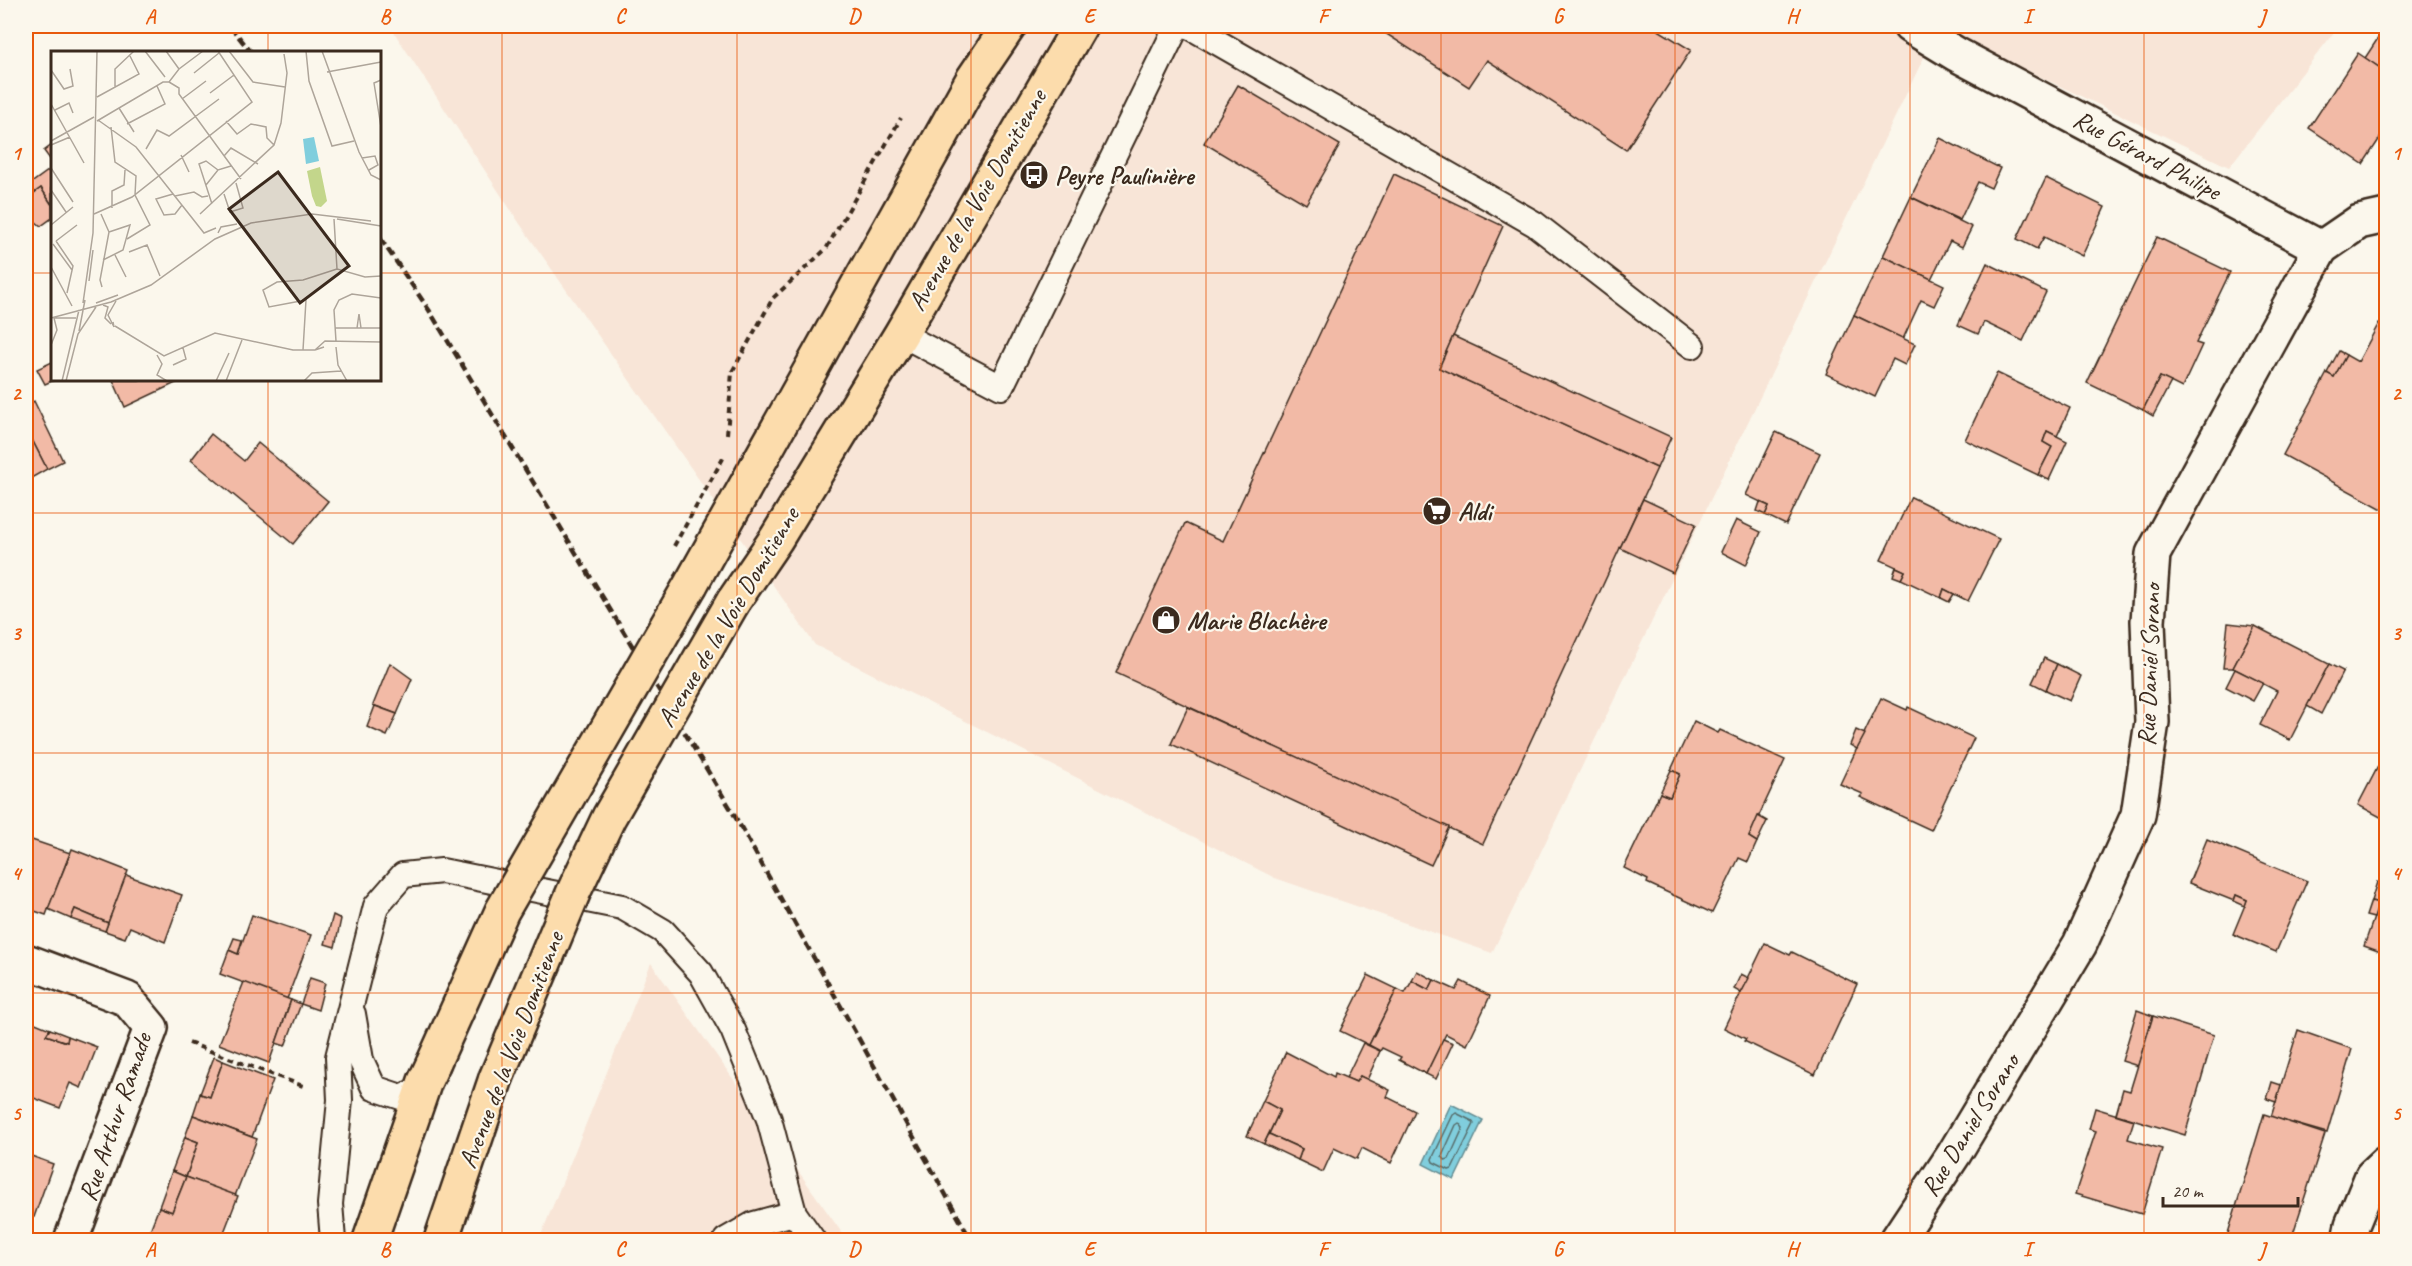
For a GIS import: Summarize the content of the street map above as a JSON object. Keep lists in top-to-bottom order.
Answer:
{
  "streets": {
    "main road": ["Avenue de la Voie Domitienne"],
    "street": ["Rue Gérard Philipe", "Rue Daniel Sorano", "Rue Arthur Ramade"]
  },
  "crossings": [
    ["Rue Gérard Philipe", "Rue Daniel Sorano"]
  ],
  "places": {
    "bus stop": ["Peyre Paulinière"],
    "supermarket": ["Aldi"],
    "shop": ["Marie Blachère"]
  },
  "scale_bar": "20 m",
  "grid": {
    "columns": [
      "A",
      "B",
      "C",
      "D",
      "E",
      "F",
      "G",
      "H",
      "I",
      "J"
    ],
    "rows": [
      "1",
      "2",
      "3",
      "4",
      "5"
    ]
  }
}
